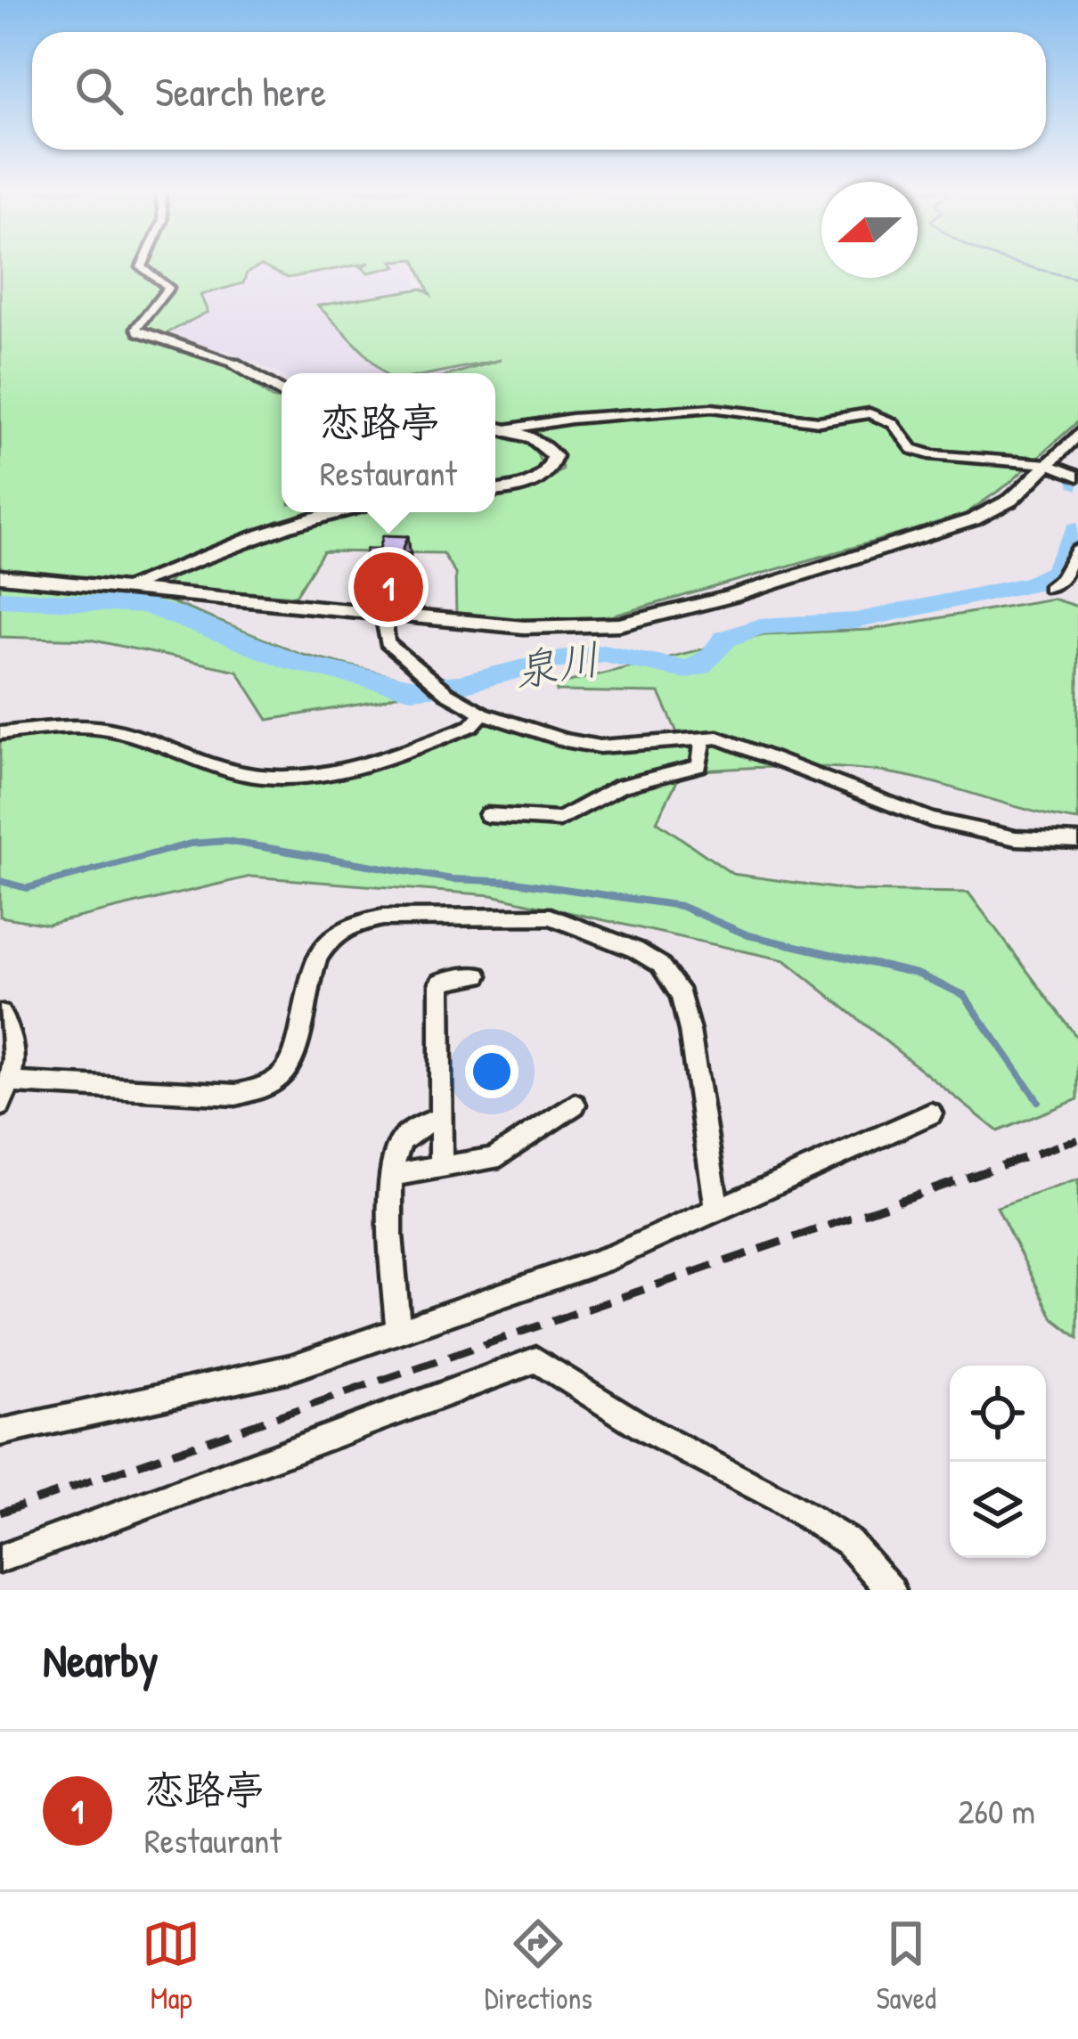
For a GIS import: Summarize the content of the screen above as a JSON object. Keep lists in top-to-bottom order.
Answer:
{
  "water": ["泉川"],
  "north": "left",
  "page": {
    "search": "Search here",
    "popup": ["恋路亭", "Restaurant"],
    "pins": "1",
    "heading": "Nearby",
    "list": [
      {
        "mark": "1",
        "name": "恋路亭",
        "note": "Restaurant",
        "value": "260 m"
      }
    ],
    "nav": ["Map", "Directions", "Saved"]
  }
}
